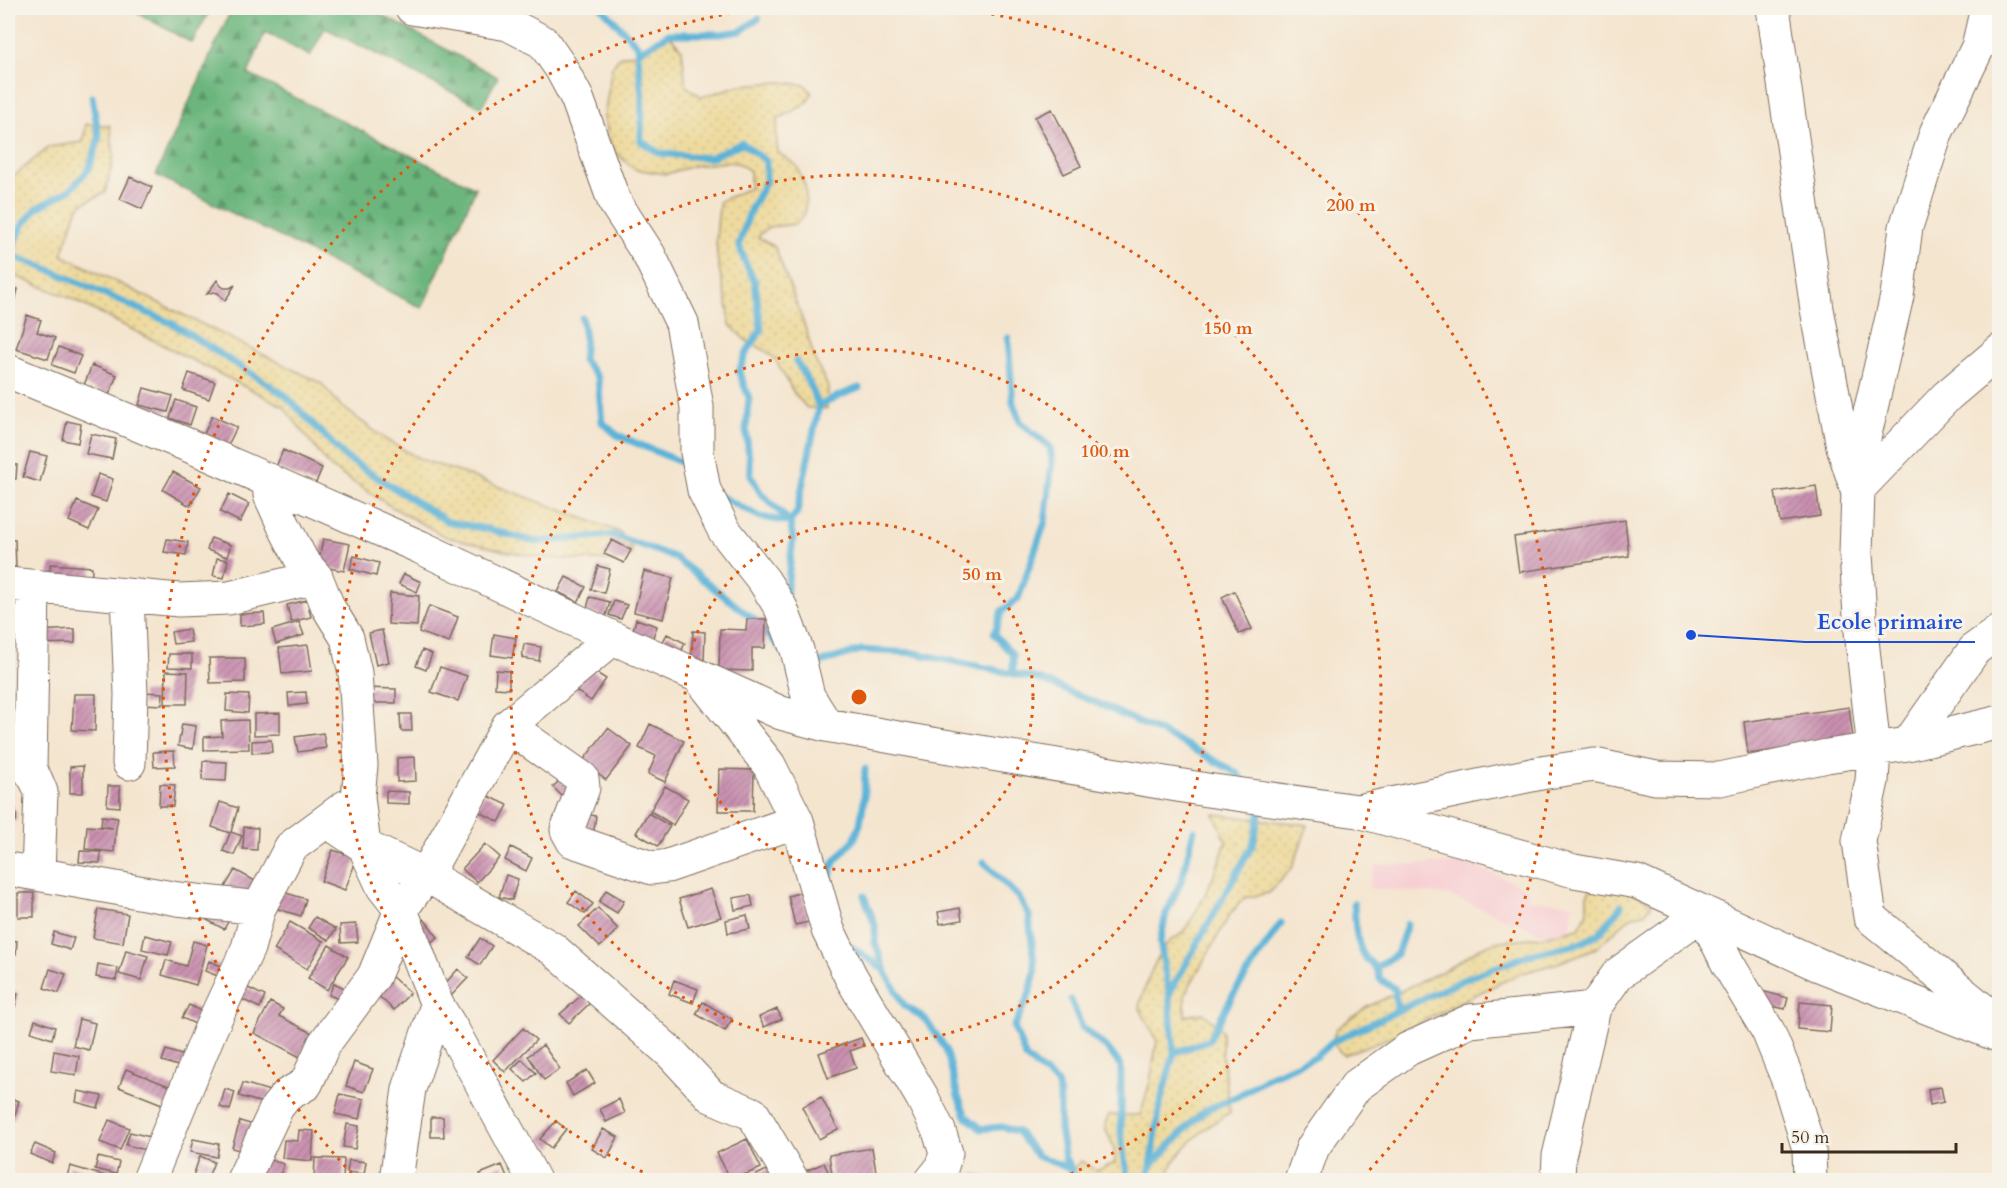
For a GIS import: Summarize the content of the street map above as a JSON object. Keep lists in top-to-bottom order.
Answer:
{
  "places": ["Ecole primaire"],
  "scale_bar": "50 m",
  "rings": [
    "200 m",
    "150 m",
    "100 m",
    "50 m"
  ]
}
